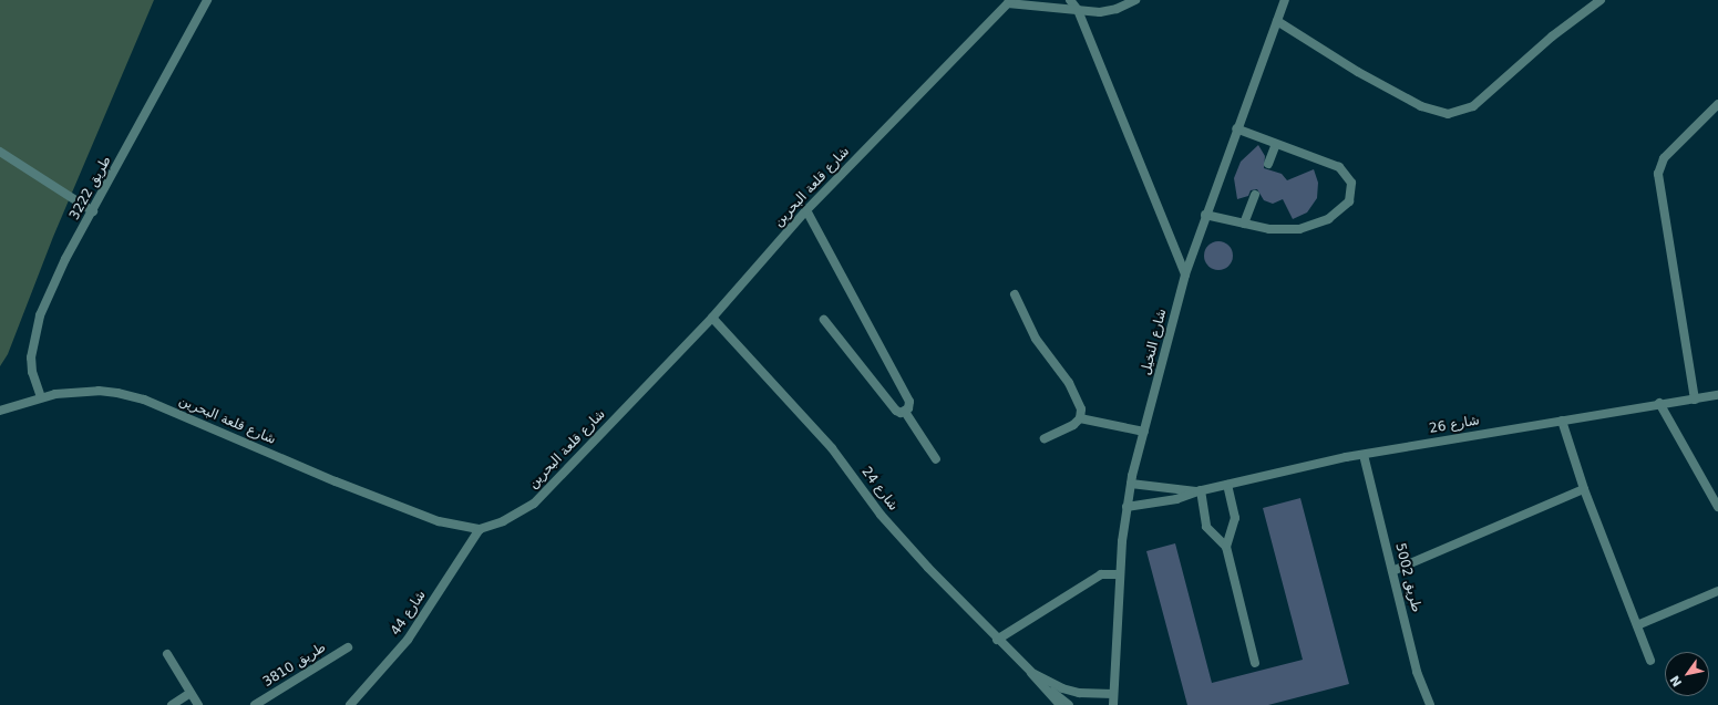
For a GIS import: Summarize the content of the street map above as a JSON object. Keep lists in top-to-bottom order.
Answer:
{
  "streets": {
    "street": [
      "شارع قلعة البحرين",
      "طريق 3222",
      "شارع النخيل",
      "شارع 26",
      "شارع 24",
      "طريق 5002",
      "شارع 44",
      "طريق 3810"
    ]
  },
  "crossings": [
    ["شارع قلعة البحرين", "طريق 3222"],
    ["شارع قلعة البحرين", "شارع 24"],
    ["شارع قلعة البحرين", "شارع 44"],
    ["شارع النخيل", "شارع 26"],
    ["شارع النخيل", "شارع 24"],
    ["شارع 26", "طريق 5002"]
  ],
  "north": "bottom left"
}
